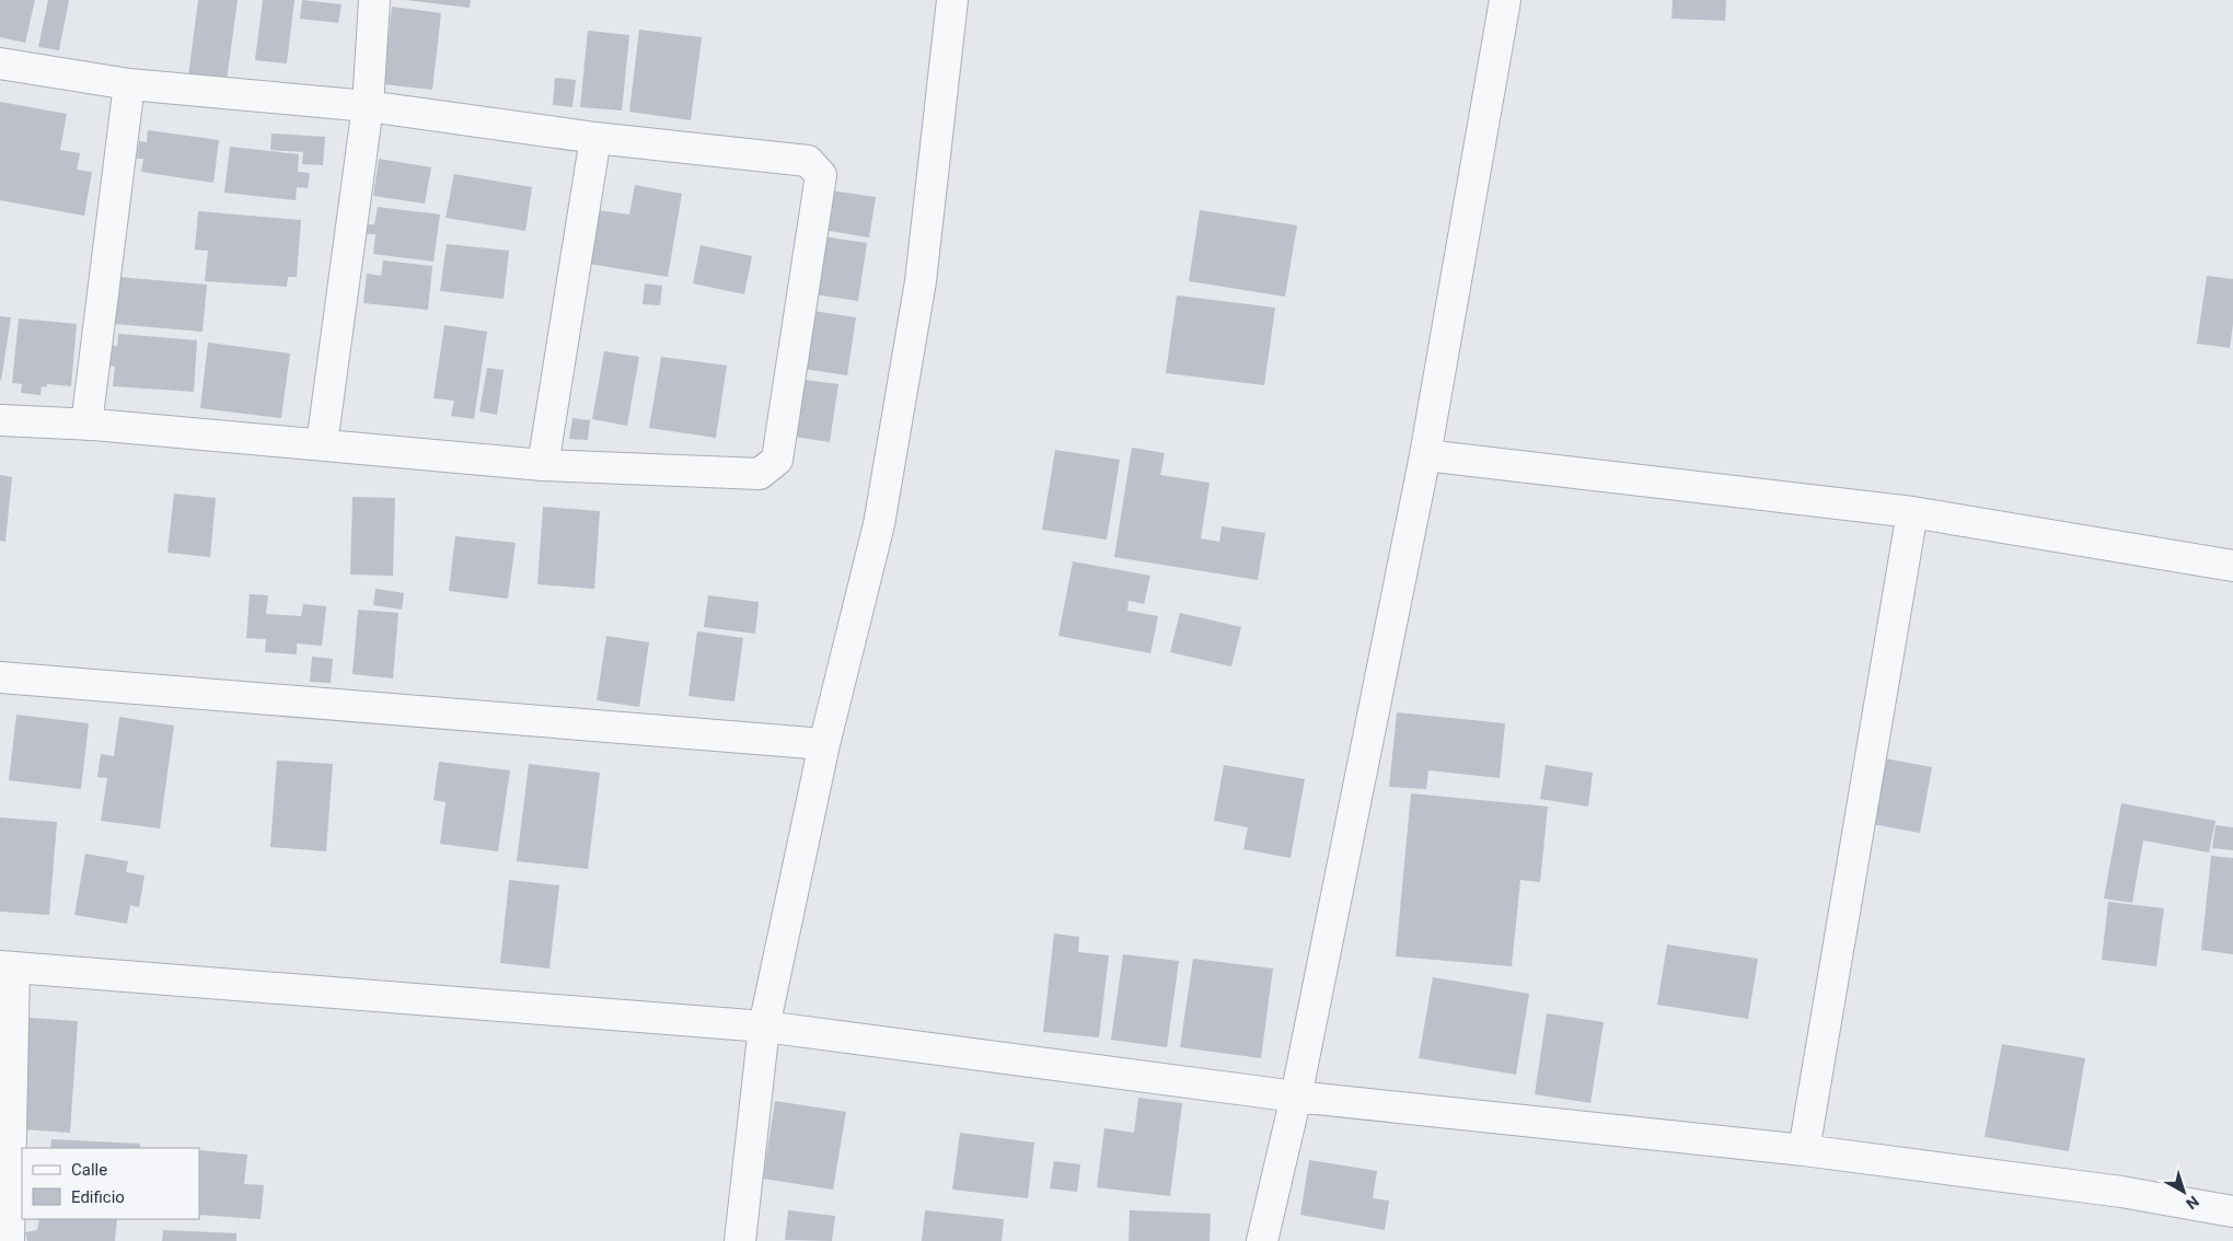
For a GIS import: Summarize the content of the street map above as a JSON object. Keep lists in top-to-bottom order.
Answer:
{
  "legend": ["Calle", "Edificio"],
  "north": "bottom right"
}
